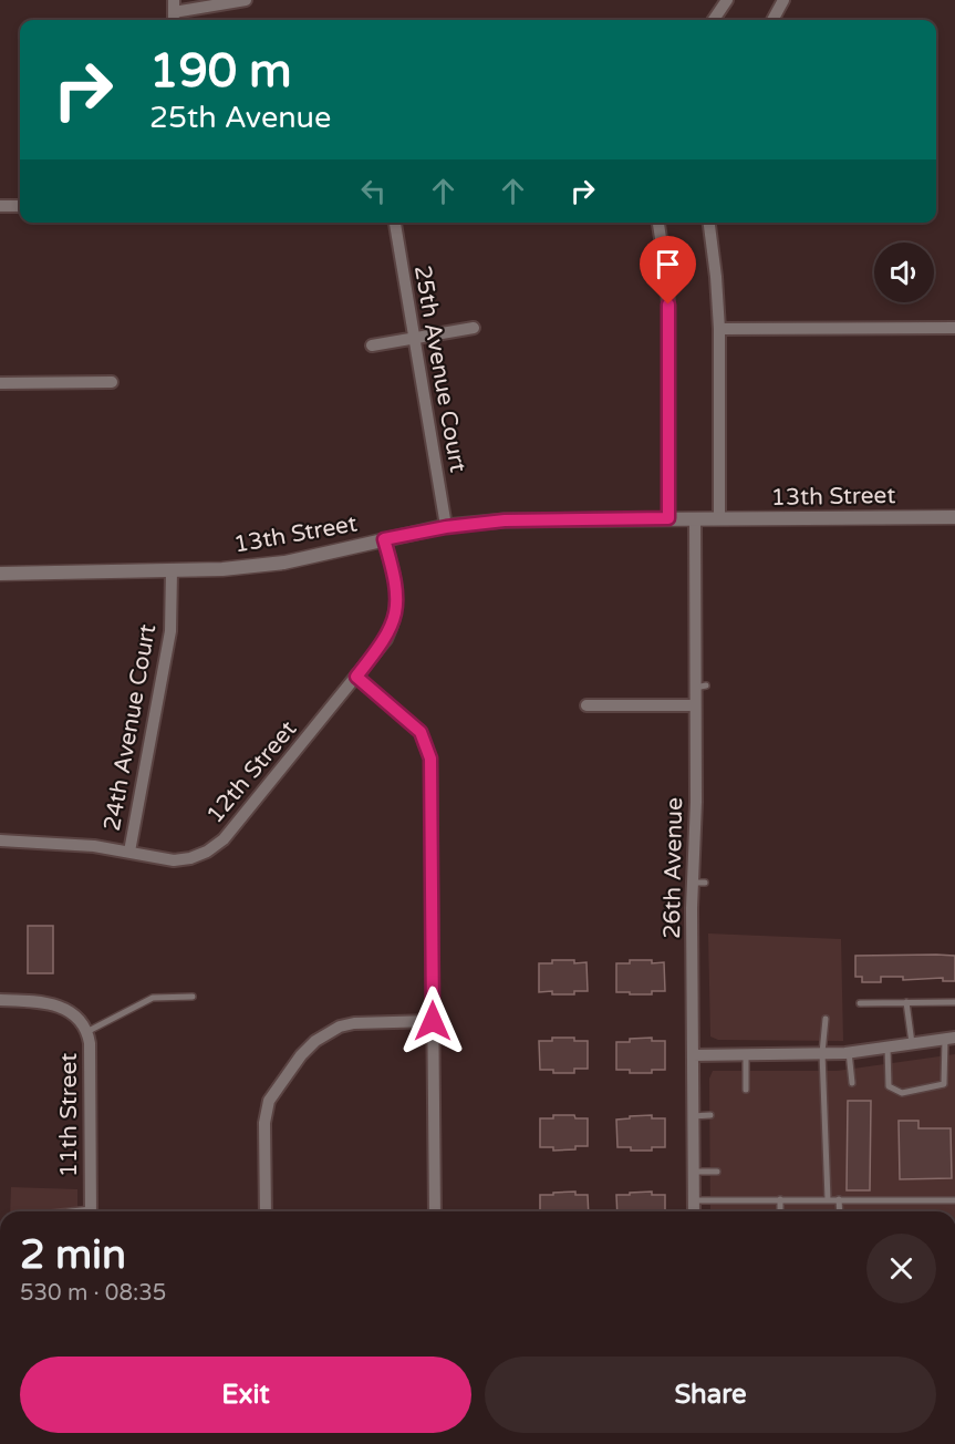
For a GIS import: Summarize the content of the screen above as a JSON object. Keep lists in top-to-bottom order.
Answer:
{
  "streets": {
    "street": [
      "25th Avenue Court",
      "13th Street",
      "24th Avenue Court",
      "12th Street",
      "26th Avenue",
      "11th Street"
    ]
  },
  "crossings": [
    ["25th Avenue Court", "13th Street"],
    ["13th Street", "24th Avenue Court"],
    ["13th Street", "12th Street"],
    ["13th Street", "26th Avenue"],
    ["24th Avenue Court", "12th Street"]
  ],
  "page": {
    "turn": ["190 m", "25th Avenue"],
    "heading": ["2 min", "530 m · 08:35"],
    "buttons": ["Exit", "Share"]
  }
}
